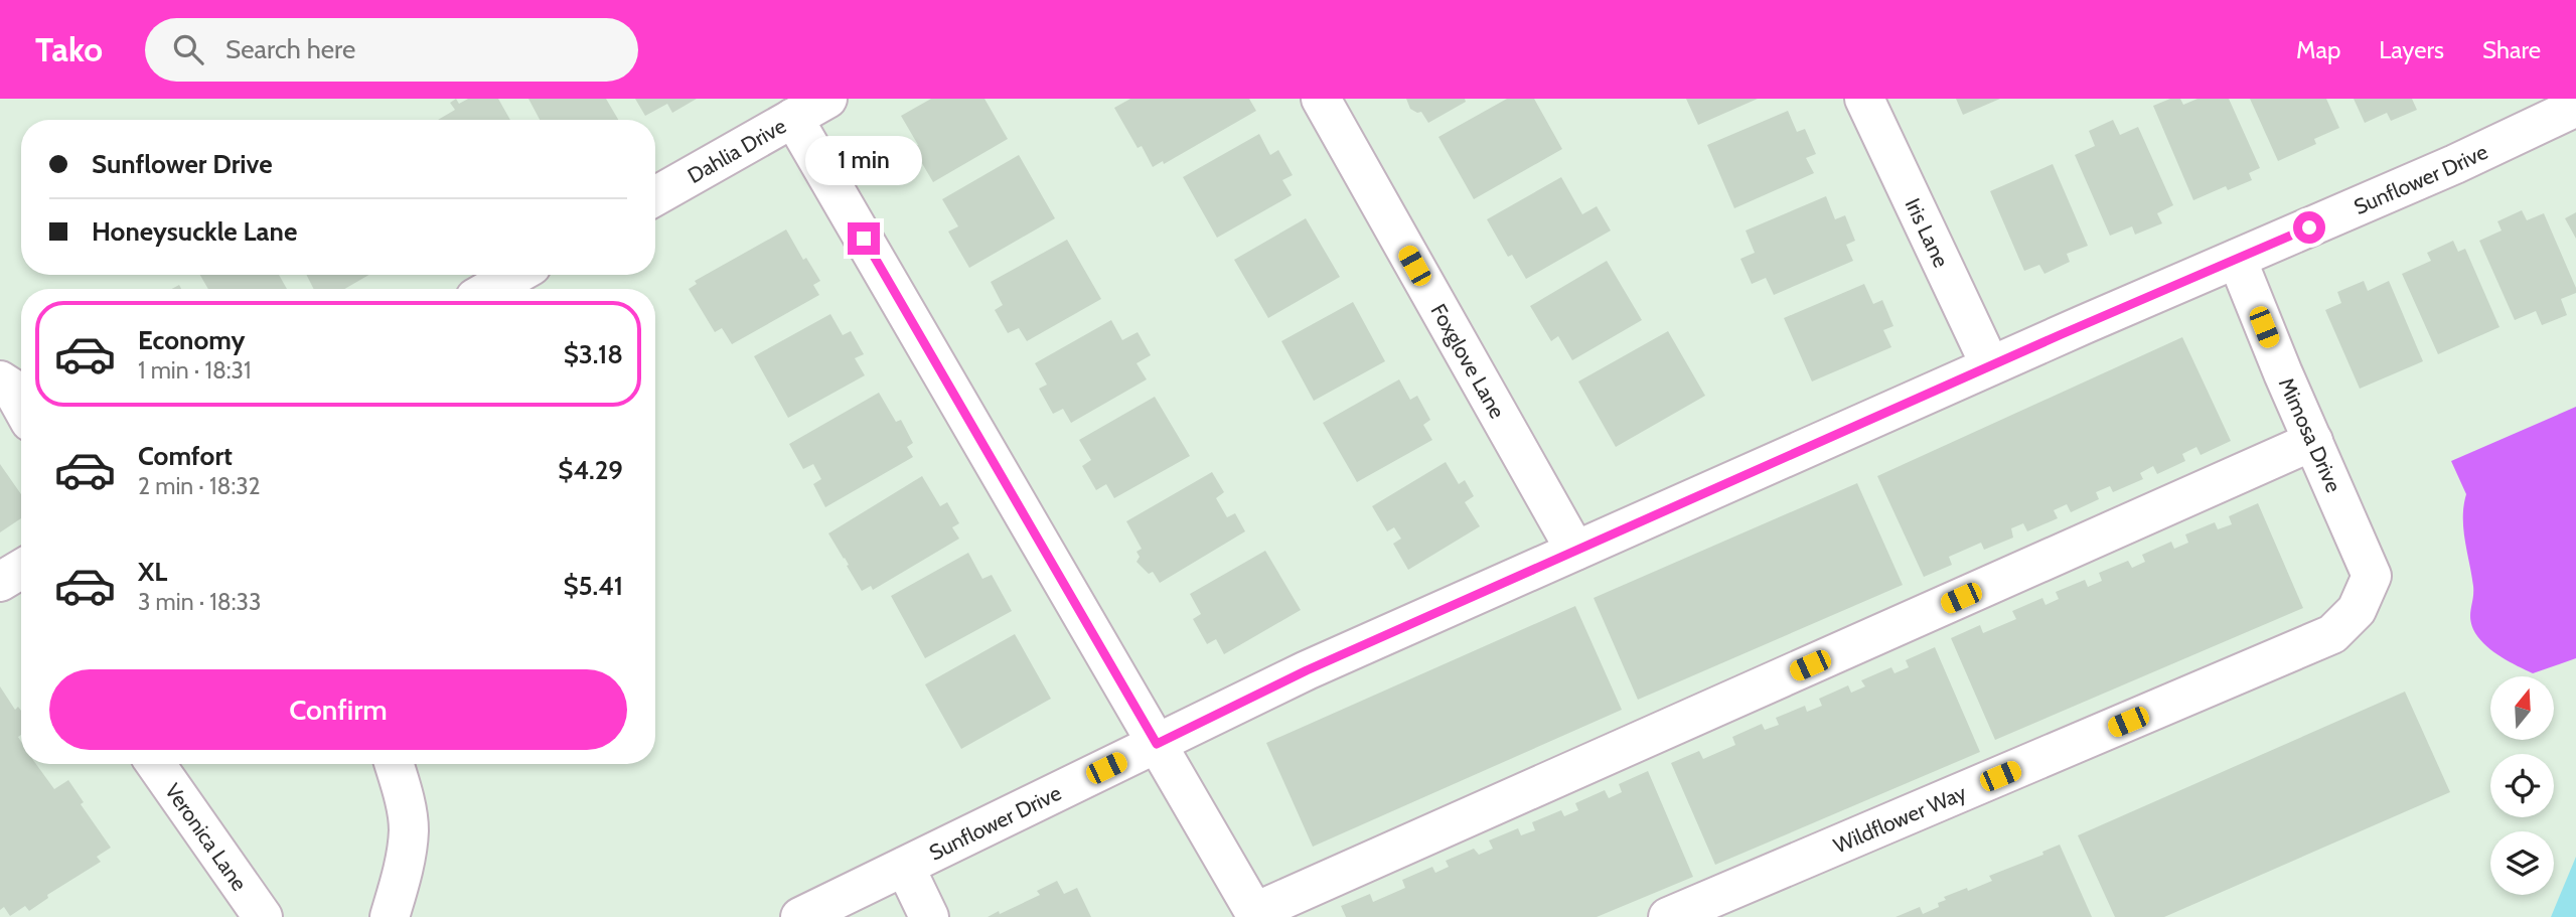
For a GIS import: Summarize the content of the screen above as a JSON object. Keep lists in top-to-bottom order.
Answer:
{
  "streets": {
    "street": [
      "Dahlia Drive",
      "Sunflower Drive",
      "Iris Lane",
      "Foxglove Lane",
      "Mimosa Drive",
      "Wildflower Way",
      "Veronica Lane"
    ]
  },
  "crossings": [
    ["Sunflower Drive", "Iris Lane"],
    ["Sunflower Drive", "Foxglove Lane"],
    ["Sunflower Drive", "Mimosa Drive"],
    ["Mimosa Drive", "Wildflower Way"]
  ],
  "north": "top",
  "page": {
    "header": "Tako",
    "search": "Search here",
    "nav": ["Map", "Layers", "Share"],
    "banner": ["Sunflower Drive", "Honeysuckle Lane"],
    "bubble": "1 min",
    "list": [
      {
        "name": "Economy",
        "note": "1 min · 18:31",
        "value": "$3.18"
      },
      {
        "name": "Comfort",
        "note": "2 min · 18:32",
        "value": "$4.29"
      },
      {
        "name": "XL",
        "note": "3 min · 18:33",
        "value": "$5.41"
      }
    ],
    "buttons": "Confirm"
  }
}
